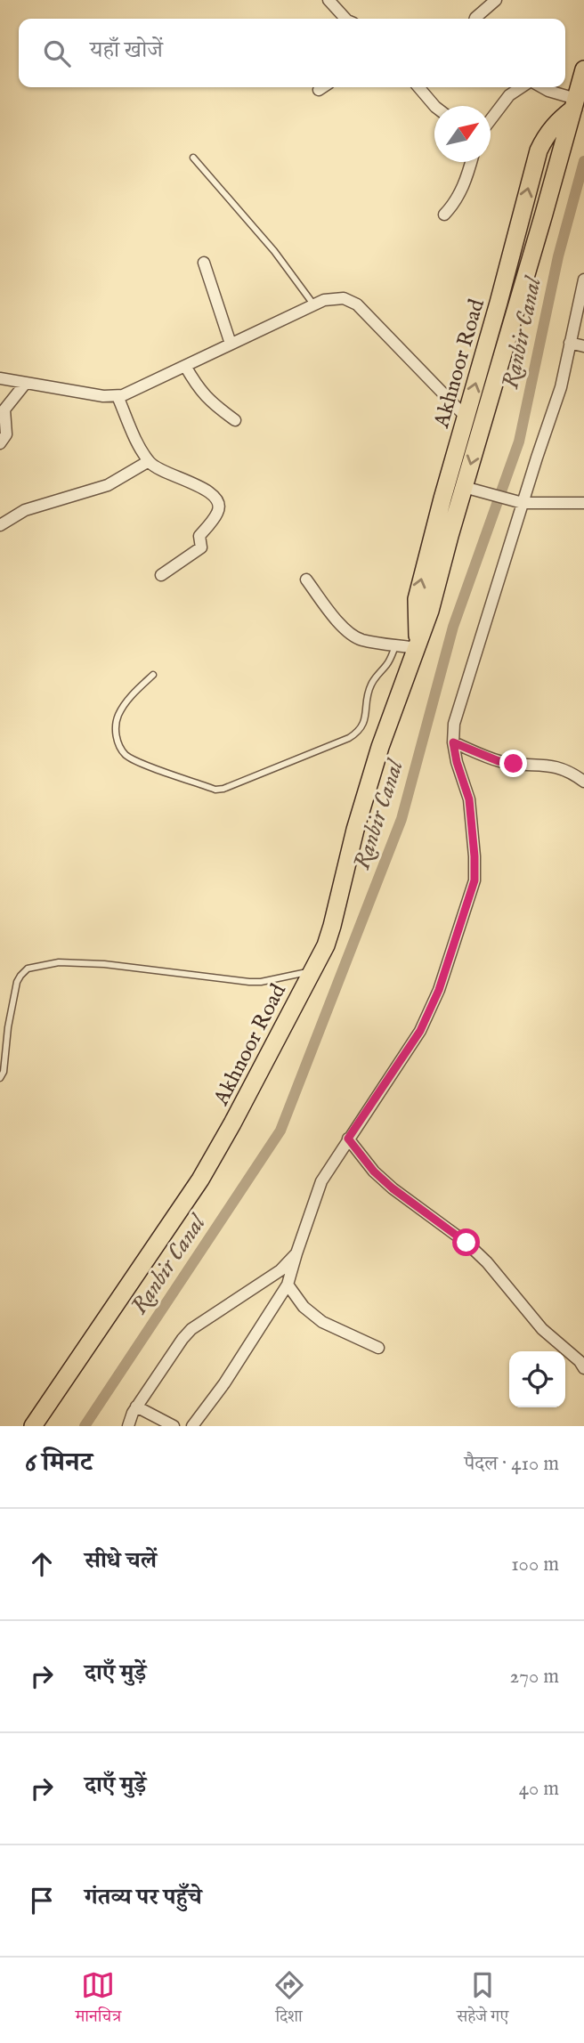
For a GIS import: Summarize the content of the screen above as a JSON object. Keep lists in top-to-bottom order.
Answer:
{
  "streets": {
    "highway": ["Akhnoor Road"]
  },
  "water": ["Ranbir Canal"],
  "north": "top right",
  "page": {
    "search": "यहाँ खोजें",
    "heading": ["6 मिनट", "पैदल · 410 m"],
    "list": [
      ["सीधे चलें", "100 m"],
      ["दाएँ मुड़ें", "270 m"],
      ["दाएँ मुड़ें", "40 m"],
      "गंतव्य पर पहुँचे"
    ],
    "nav": ["मानचित्र", "दिशा", "सहेजे गए"]
  }
}
